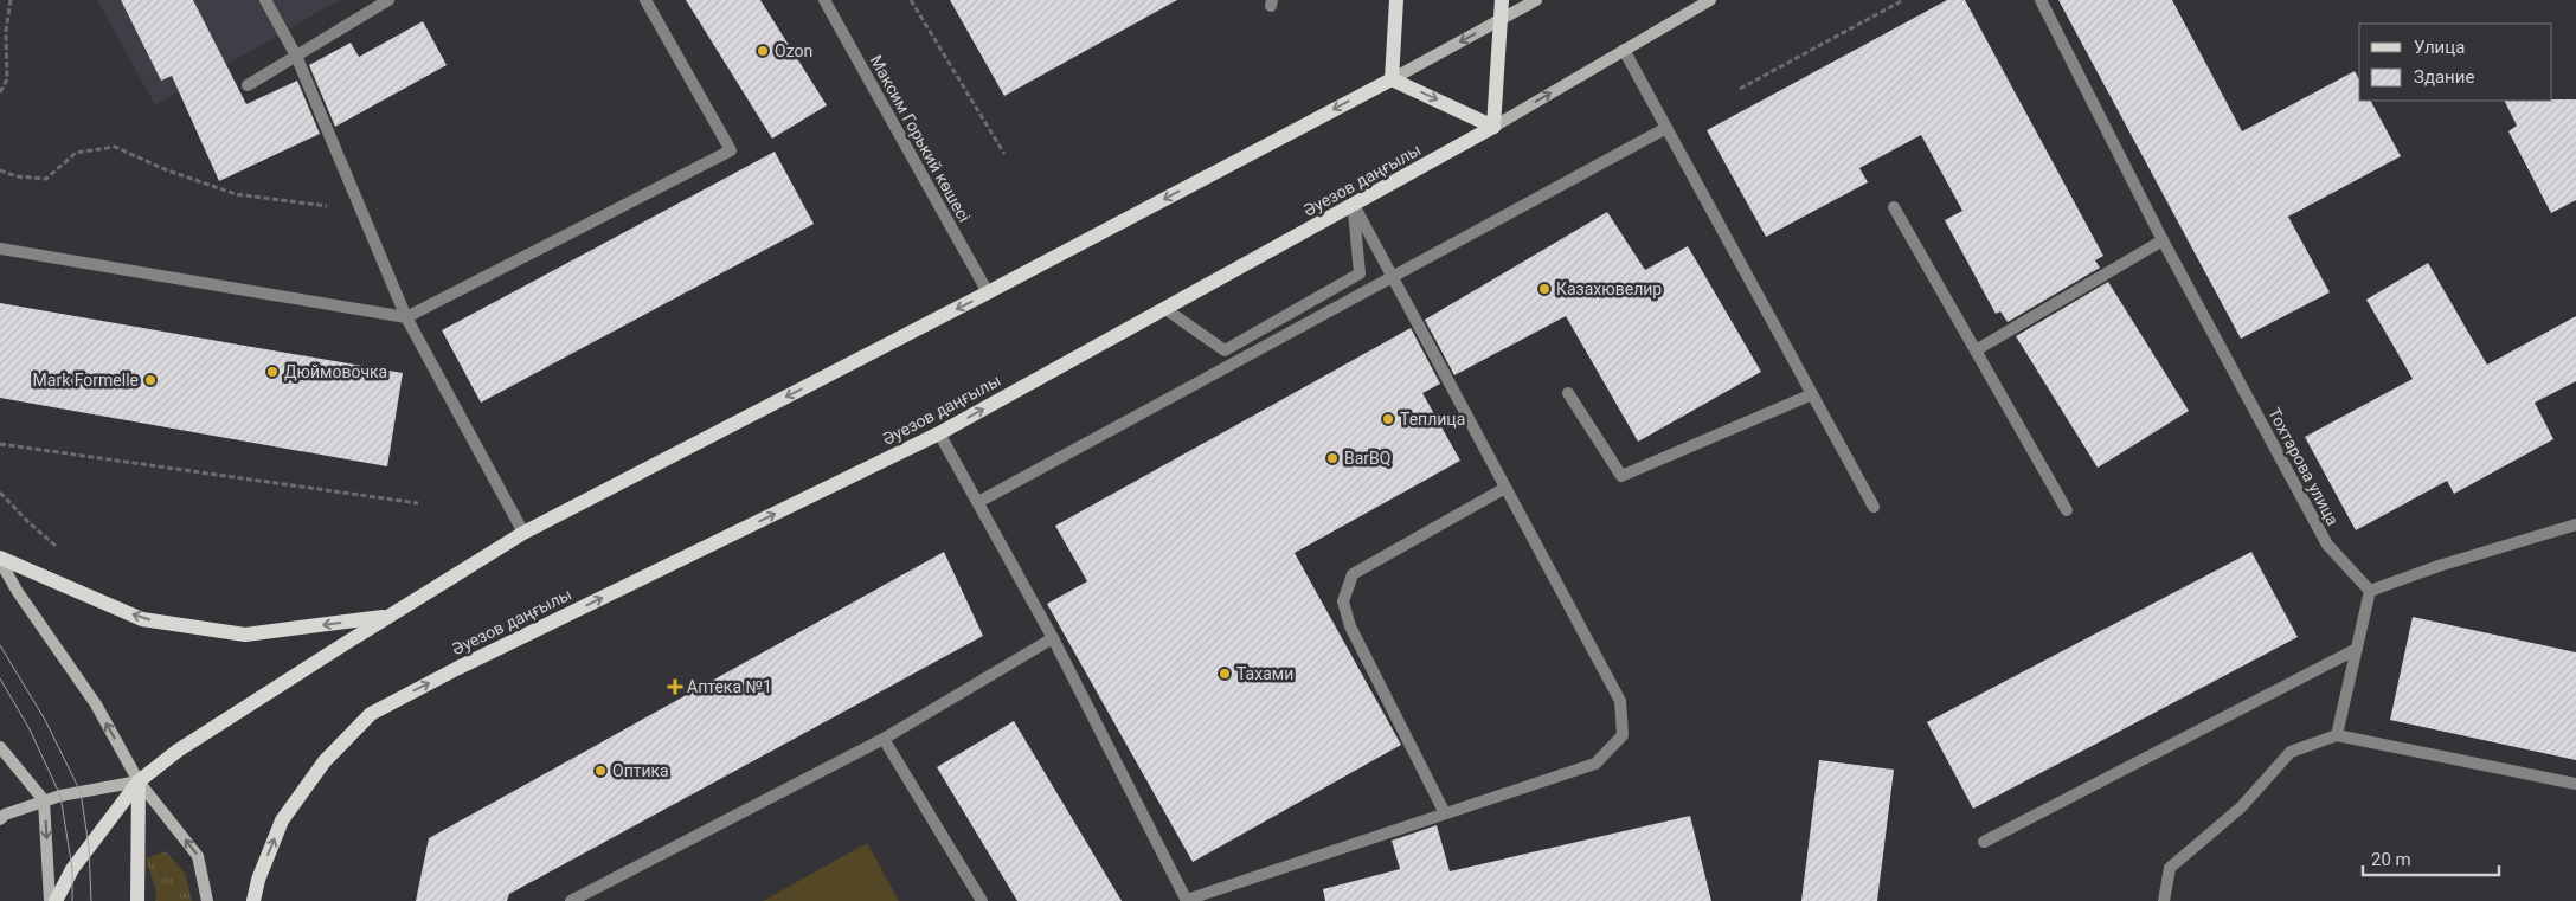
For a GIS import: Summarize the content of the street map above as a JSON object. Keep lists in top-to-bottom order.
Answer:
{
  "streets": {
    "main road": ["Әуезов даңғылы"],
    "street": ["Максим Горький көшесі", "Тохтарова улица"]
  },
  "places": {
    "other": [
      "Ozon",
      "Казахювелир",
      "Дюймовочка",
      "Mark Formelle",
      "Теплица",
      "BarBQ",
      "Тахами",
      "Оптика"
    ],
    "health": ["Аптека №1"]
  },
  "legend": ["Улица", "Здание"],
  "scale_bar": "20 m"
}
